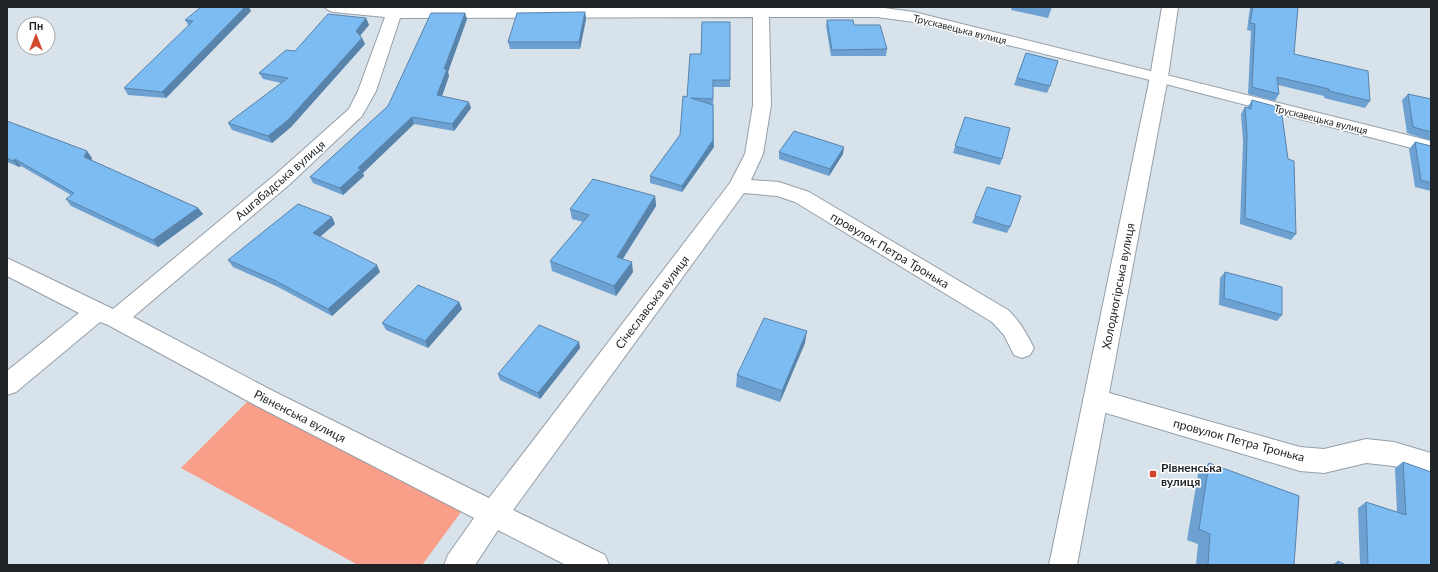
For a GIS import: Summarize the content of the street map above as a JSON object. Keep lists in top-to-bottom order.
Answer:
{
  "streets": {
    "street": [
      "Трускавецька вулиця",
      "Ашгабадська вулиця",
      "провулок Петра Тронька",
      "Холодногірська вулиця",
      "Січеславська вулиця",
      "Рівненська вулиця"
    ]
  },
  "crossings": [
    ["Трускавецька вулиця", "Ашгабадська вулиця"],
    ["Трускавецька вулиця", "Холодногірська вулиця"],
    ["Трускавецька вулиця", "Січеславська вулиця"],
    ["Ашгабадська вулиця", "Рівненська вулиця"],
    ["провулок Петра Тронька", "Холодногірська вулиця"],
    ["провулок Петра Тронька", "Січеславська вулиця"],
    ["Січеславська вулиця", "Рівненська вулиця"]
  ],
  "places": {
    "transit": ["Рівненська вулиця"]
  },
  "north": "top"
}
